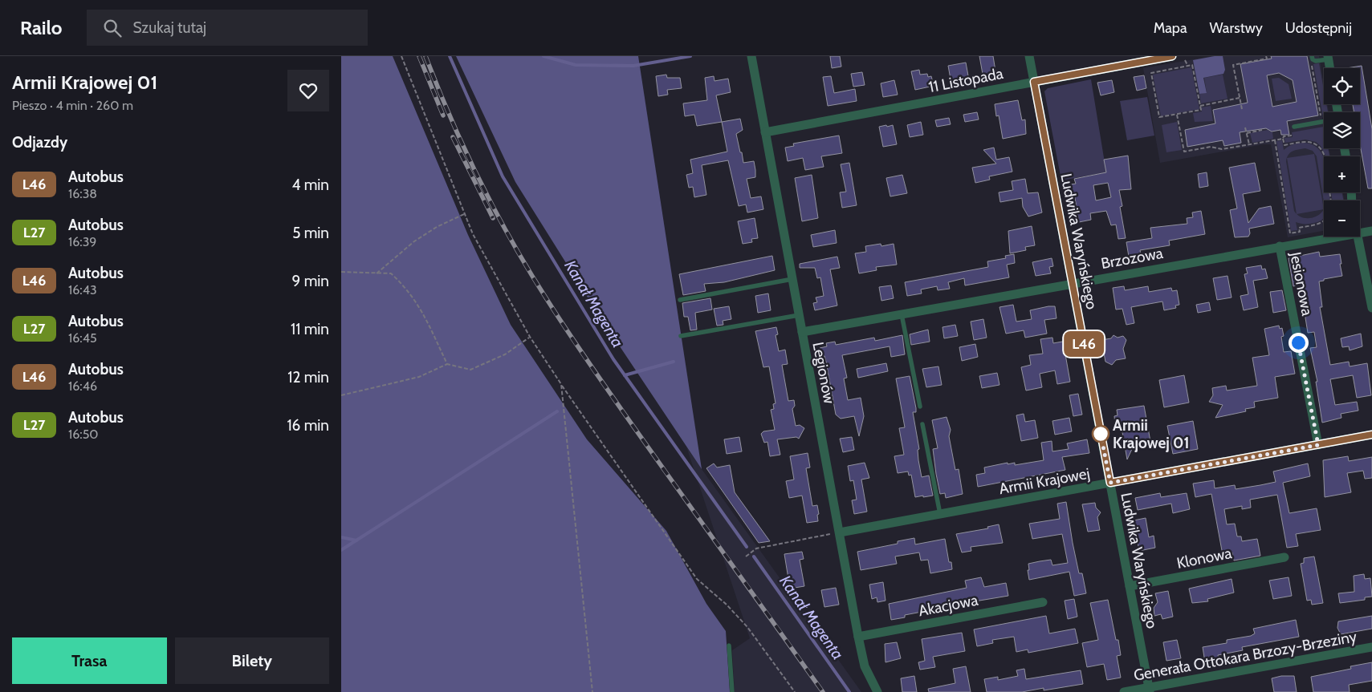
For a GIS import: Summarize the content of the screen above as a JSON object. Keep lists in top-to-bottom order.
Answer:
{
  "streets": {
    "street": [
      "11 Listopada",
      "Ludwika Waryńskiego",
      "Brzozowa",
      "Jesionowa",
      "Legionów",
      "Armii Krajowej",
      "Klonowa",
      "Akacjowa",
      "Generała Ottokara Brzozy-Brzeziny"
    ]
  },
  "crossings": [
    ["11 Listopada", "Ludwika Waryńskiego"],
    ["11 Listopada", "Legionów"],
    ["Ludwika Waryńskiego", "Brzozowa"],
    ["Ludwika Waryńskiego", "Armii Krajowej"],
    ["Ludwika Waryńskiego", "Klonowa"],
    ["Ludwika Waryńskiego", "Generała Ottokara Brzozy-Brzeziny"],
    ["Brzozowa", "Jesionowa"],
    ["Brzozowa", "Legionów"],
    ["Jesionowa", "Armii Krajowej"],
    ["Legionów", "Armii Krajowej"],
    ["Legionów", "Akacjowa"]
  ],
  "water": ["Kanał Magenta"],
  "places": ["Armii Krajowej 01"],
  "lines": ["bus line L46"],
  "page": {
    "header": "Railo",
    "search": "Szukaj tutaj",
    "nav": ["Mapa", "Warstwy", "Udostępnij"],
    "heading": [
      ["Armii Krajowej 01", "Pieszo · 4 min · 260 m"],
      "Odjazdy"
    ],
    "on_map": "L46",
    "map_buttons": ["+", "−"],
    "list": [
      {
        "mark": "L46",
        "name": "Autobus",
        "note": "16:38",
        "value": "4 min"
      },
      {
        "mark": "L27",
        "name": "Autobus",
        "note": "16:39",
        "value": "5 min"
      },
      {
        "mark": "L46",
        "name": "Autobus",
        "note": "16:43",
        "value": "9 min"
      },
      {
        "mark": "L27",
        "name": "Autobus",
        "note": "16:45",
        "value": "11 min"
      },
      {
        "mark": "L46",
        "name": "Autobus",
        "note": "16:46",
        "value": "12 min"
      },
      {
        "mark": "L27",
        "name": "Autobus",
        "note": "16:50",
        "value": "16 min"
      }
    ],
    "buttons": ["Trasa", "Bilety"]
  }
}
